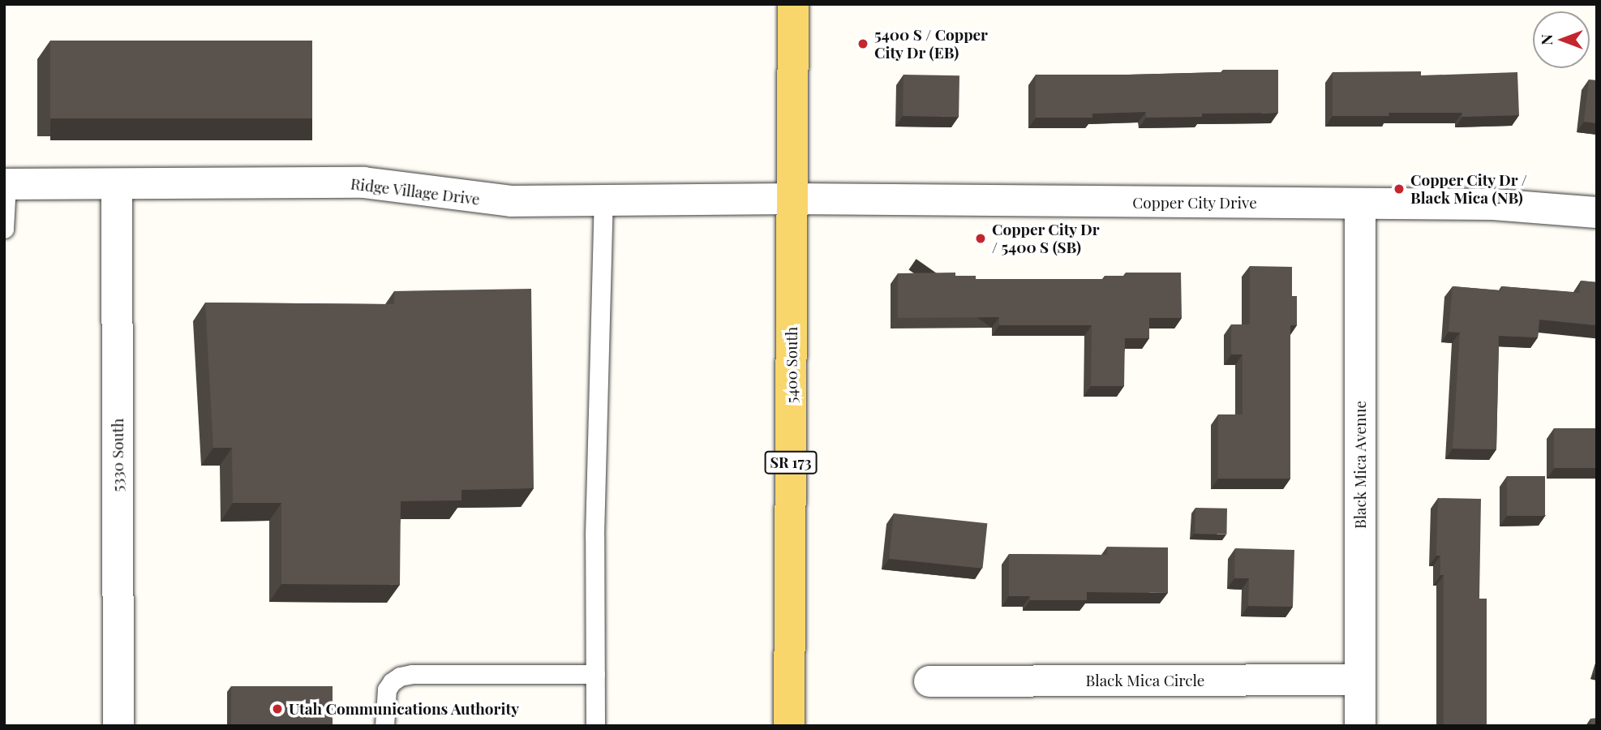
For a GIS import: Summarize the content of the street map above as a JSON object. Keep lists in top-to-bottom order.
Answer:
{
  "streets": {
    "main road": ["5400 South", "SR 173"],
    "street": [
      "Ridge Village Drive",
      "Copper City Drive",
      "5330 South",
      "Black Mica Avenue",
      "Black Mica Circle"
    ]
  },
  "crossings": [
    ["Ridge Village Drive", "Copper City Drive"],
    ["Ridge Village Drive", "5400 South"],
    ["Ridge Village Drive", "5330 South"],
    ["Copper City Drive", "5400 South"],
    ["Copper City Drive", "Black Mica Avenue"],
    ["Black Mica Avenue", "Black Mica Circle"]
  ],
  "places": [
    "5400 S / Copper City Dr (EB)",
    "Copper City Dr / Black Mica (NB)",
    "Copper City Dr / 5400 S (SB)",
    "Utah Communications Authority"
  ],
  "north": "left"
}
